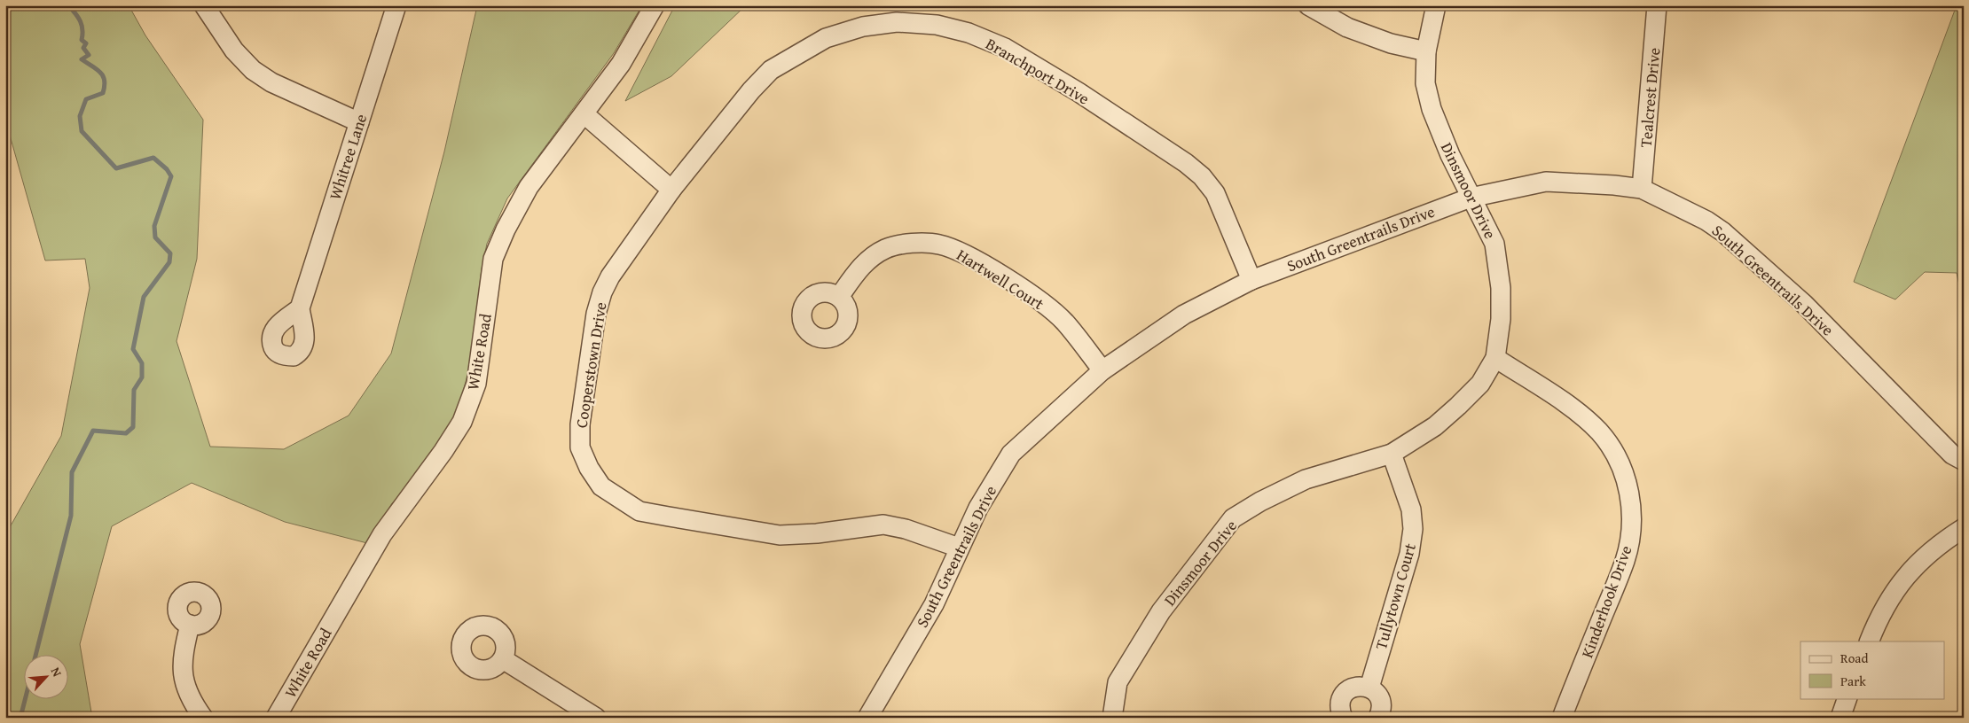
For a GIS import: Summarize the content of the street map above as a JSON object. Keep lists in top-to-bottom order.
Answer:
{
  "streets": {
    "street": [
      "Branchport Drive",
      "Tealcrest Drive",
      "Whitree Lane",
      "Dinsmoor Drive",
      "South Greentrails Drive",
      "Hartwell Court",
      "White Road",
      "Cooperstown Drive",
      "Tullytown Court",
      "Kinderhook Drive"
    ]
  },
  "crossings": [
    ["Branchport Drive", "South Greentrails Drive"],
    ["Branchport Drive", "Cooperstown Drive"],
    ["Tealcrest Drive", "South Greentrails Drive"],
    ["Dinsmoor Drive", "South Greentrails Drive"],
    ["Dinsmoor Drive", "Tullytown Court"],
    ["Dinsmoor Drive", "Kinderhook Drive"],
    ["South Greentrails Drive", "Hartwell Court"],
    ["South Greentrails Drive", "Cooperstown Drive"]
  ],
  "legend": ["Road", "Park"],
  "north": "top right"
}
